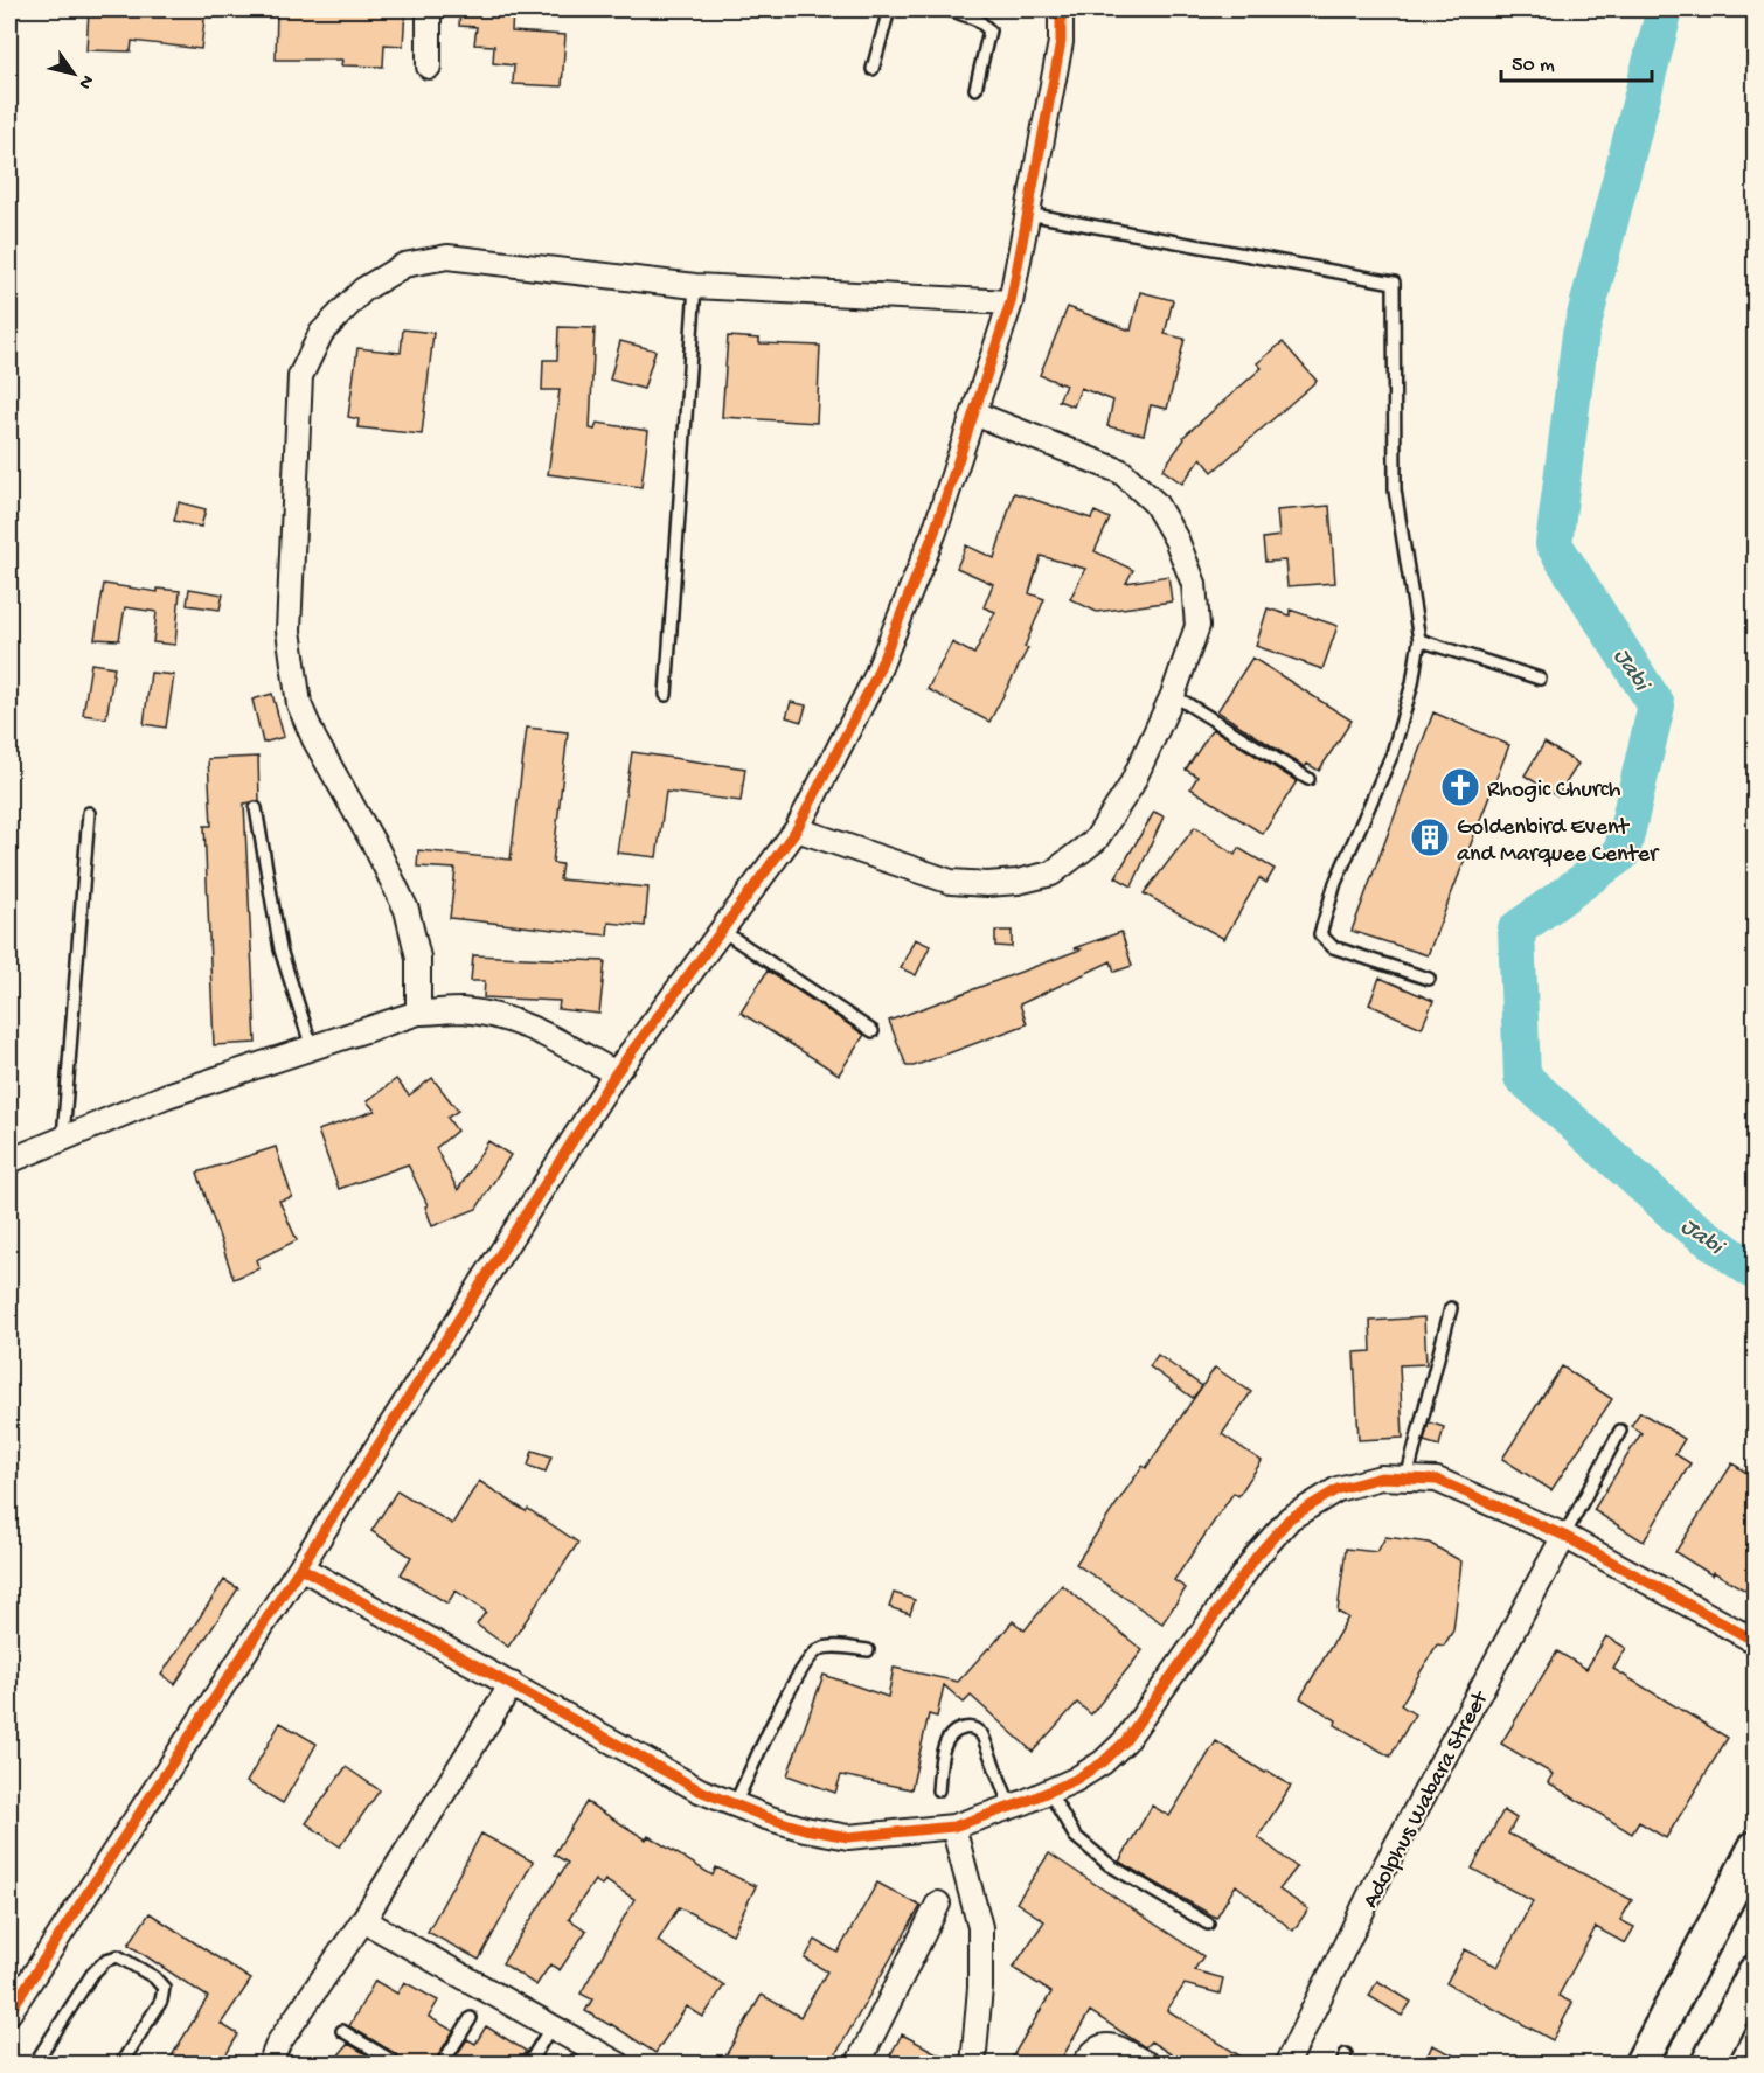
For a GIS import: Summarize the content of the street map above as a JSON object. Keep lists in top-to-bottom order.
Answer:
{
  "streets": {
    "street": ["Adolphus Wabara Street"]
  },
  "water": ["Jabi"],
  "places": {
    "church": ["Rhogic Church"],
    "building": ["Goldenbird Event and Marquee Center"]
  },
  "scale_bar": "50 m",
  "north": "bottom right"
}
